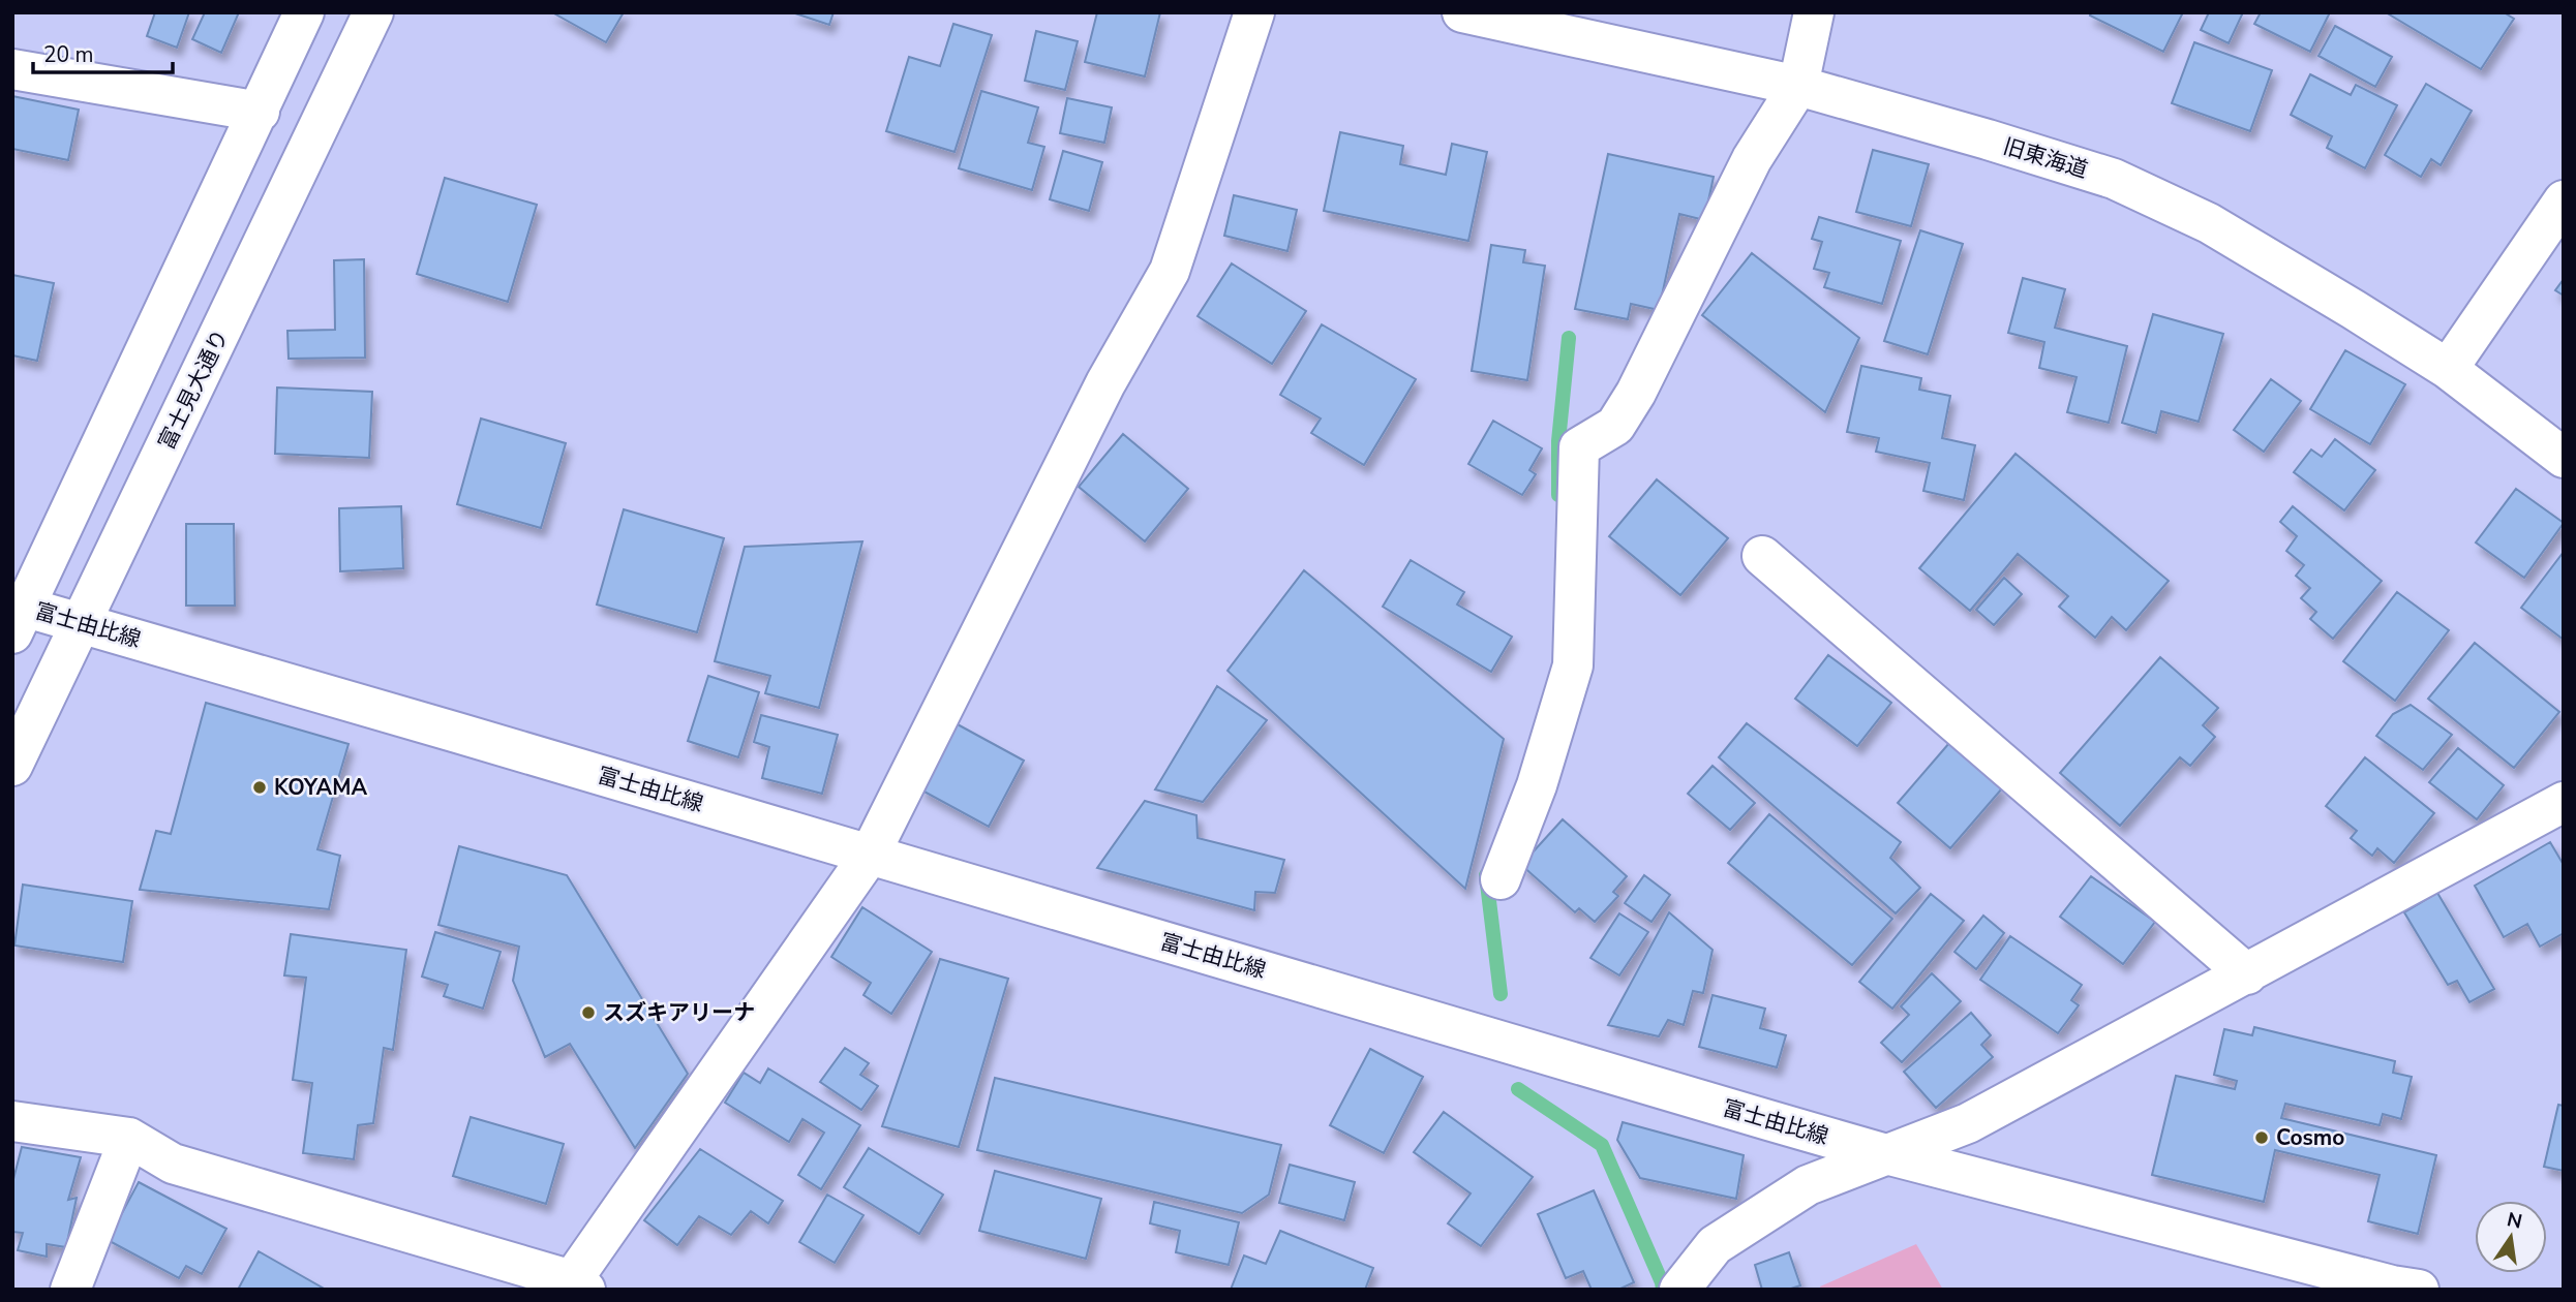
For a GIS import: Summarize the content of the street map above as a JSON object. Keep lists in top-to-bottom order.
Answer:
{
  "streets": {
    "street": ["旧東海道", "富士見大通り", "富士由比線"]
  },
  "crossings": [
    ["富士見大通り", "富士由比線"]
  ],
  "places": ["KOYAMA", "スズキアリーナ", "Cosmo"],
  "scale_bar": "20 m",
  "north": "top"
}
